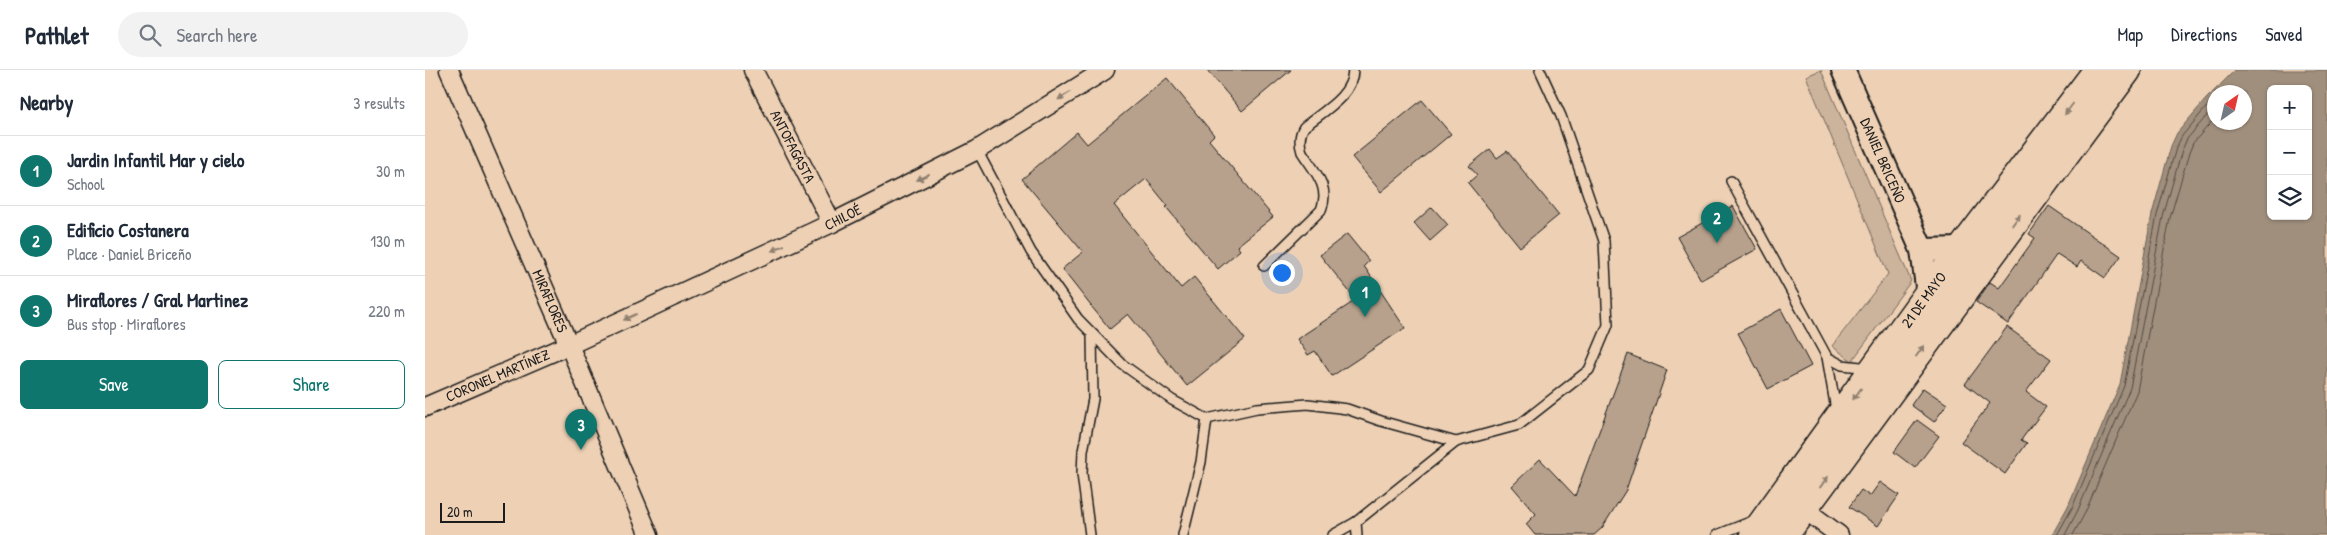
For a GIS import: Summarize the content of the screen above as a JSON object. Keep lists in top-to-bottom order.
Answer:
{
  "streets": {
    "main road": ["21 DE MAYO"],
    "street": [
      "ANTOFAGASTA",
      "DANIEL BRICEÑO",
      "CHILOÉ",
      "MIRAFLORES",
      "CORONEL MARTÍNEZ"
    ]
  },
  "crossings": [
    ["ANTOFAGASTA", "CHILOÉ"],
    ["DANIEL BRICEÑO", "21 DE MAYO"],
    ["CHILOÉ", "MIRAFLORES"],
    ["CHILOÉ", "CORONEL MARTÍNEZ"],
    ["MIRAFLORES", "CORONEL MARTÍNEZ"]
  ],
  "one_way": ["CHILOÉ"],
  "scale_bar": "20 m",
  "north": "top right",
  "page": {
    "header": "Pathlet",
    "search": "Search here",
    "nav": ["Map", "Directions", "Saved"],
    "heading": ["Nearby", "3 results"],
    "map_buttons": ["+", "−"],
    "list": [
      {
        "mark": "1",
        "name": "Jardin Infantil Mar y cielo",
        "note": "School",
        "value": "30 m"
      },
      {
        "mark": "2",
        "name": "Edificio Costanera",
        "note": "Place · Daniel Briceño",
        "value": "130 m"
      },
      {
        "mark": "3",
        "name": "Miraflores / Gral Martinez",
        "note": "Bus stop · Miraflores",
        "value": "220 m"
      }
    ],
    "pins": ["2", "1", "3"],
    "buttons": ["Save", "Share"],
    "scale": "20 m"
  }
}
